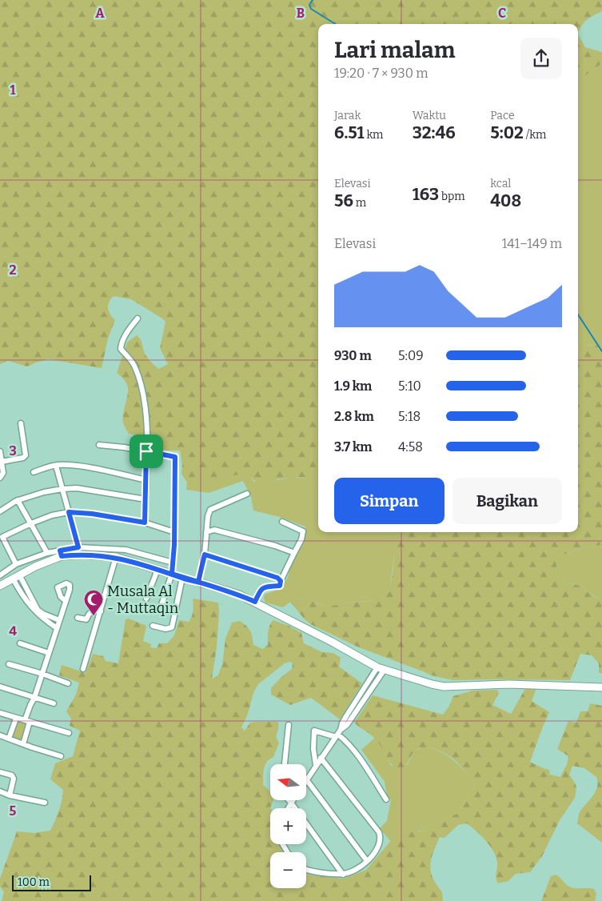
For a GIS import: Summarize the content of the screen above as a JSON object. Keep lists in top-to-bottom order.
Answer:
{
  "places": {
    "mosque": ["Musala Al - Muttaqin"]
  },
  "scale_bar": "100 m",
  "north": "left",
  "page": {
    "heading": ["Lari malam", "19:20 · 7 × 930 m"],
    "stats": [
      ["Jarak", "6.51 km"],
      ["Waktu", "32:46"],
      ["Pace", "5:02 /km"],
      ["Elevasi", "56 m"],
      ["163 bpm"],
      ["kcal", "408"]
    ],
    "chart": ["Elevasi", "141–149 m"],
    "list": [
      {
        "name": "930 m",
        "note": "5:09"
      },
      {
        "name": "1.9 km",
        "note": "5:10"
      },
      {
        "name": "2.8 km",
        "note": "5:18"
      },
      {
        "name": "3.7 km",
        "note": "4:58"
      }
    ],
    "buttons": ["Simpan", "Bagikan"],
    "map_buttons": ["+", "−"],
    "scale": "100 m"
  },
  "grid": {
    "columns": ["A", "B", "C"],
    "rows": [
      "1",
      "2",
      "3",
      "4",
      "5"
    ]
  }
}
